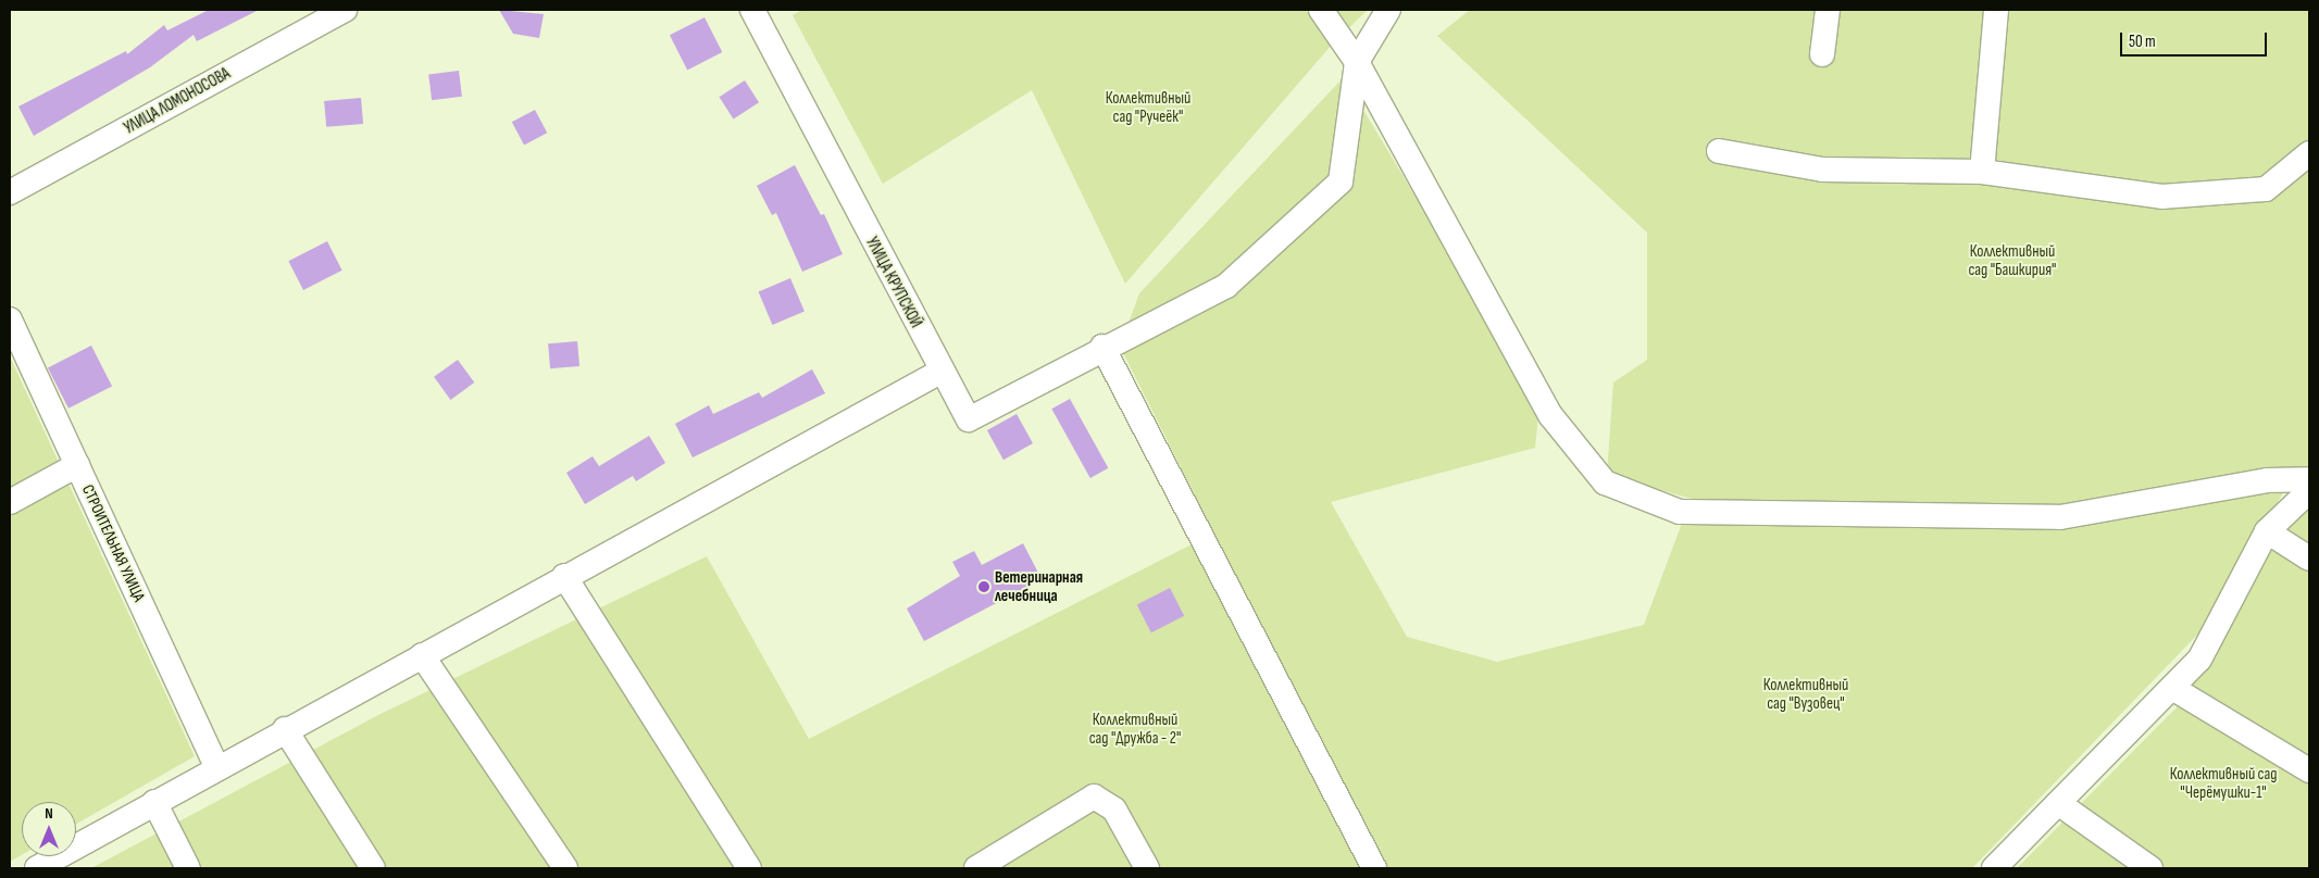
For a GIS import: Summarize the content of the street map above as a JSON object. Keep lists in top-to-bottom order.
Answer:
{
  "streets": {
    "street": ["УЛИЦА ЛОМОНОСОВА", "УЛИЦА КРУПСКОЙ", "СТРОИТЕЛЬНАЯ УЛИЦА"]
  },
  "parks": [
    "Коллективный сад \"Ручеёк\"",
    "Коллективный сад \"Башкирия\"",
    "Коллективный сад \"Вузовец\"",
    "Коллективный сад \"Дружба - 2\"",
    "Коллективный сад \"Черёмушки-1\""
  ],
  "places": ["Ветеринарная лечебница"],
  "scale_bar": "50 m",
  "north": "top"
}
